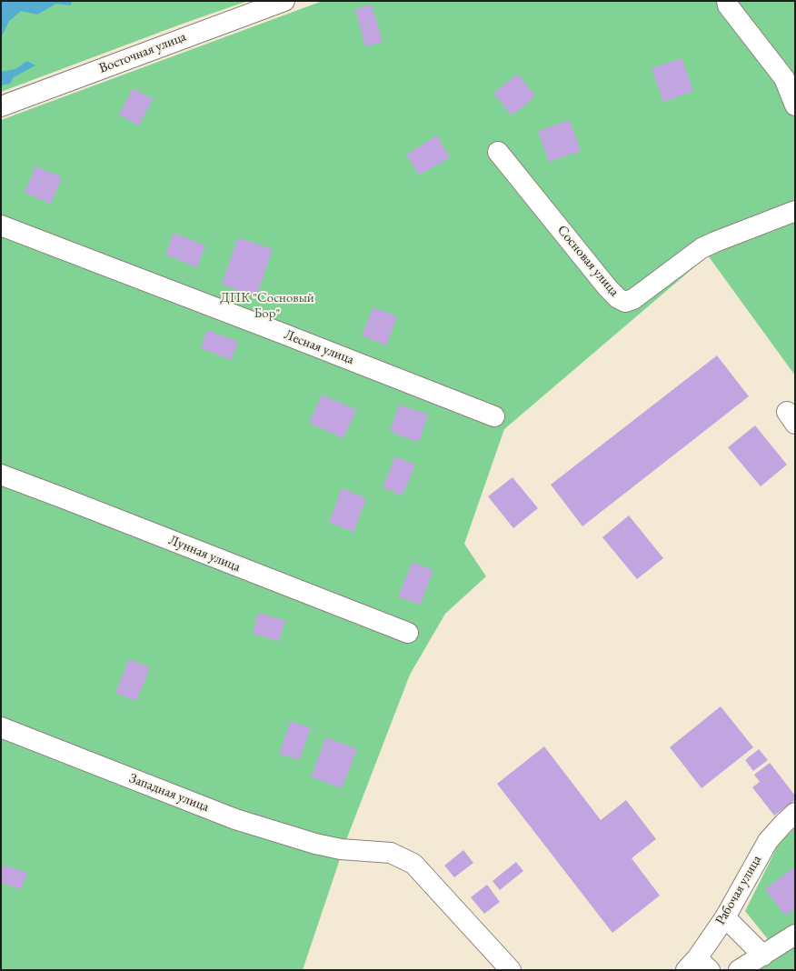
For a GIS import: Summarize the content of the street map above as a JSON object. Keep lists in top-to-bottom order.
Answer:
{
  "streets": {
    "street": [
      "Восточная улица",
      "Сосновая улица",
      "Лесная улица",
      "Лунная улица",
      "Западная улица",
      "Рабочая улица"
    ]
  },
  "parks": ["ДПК \"Сосновый Бор\""]
}
